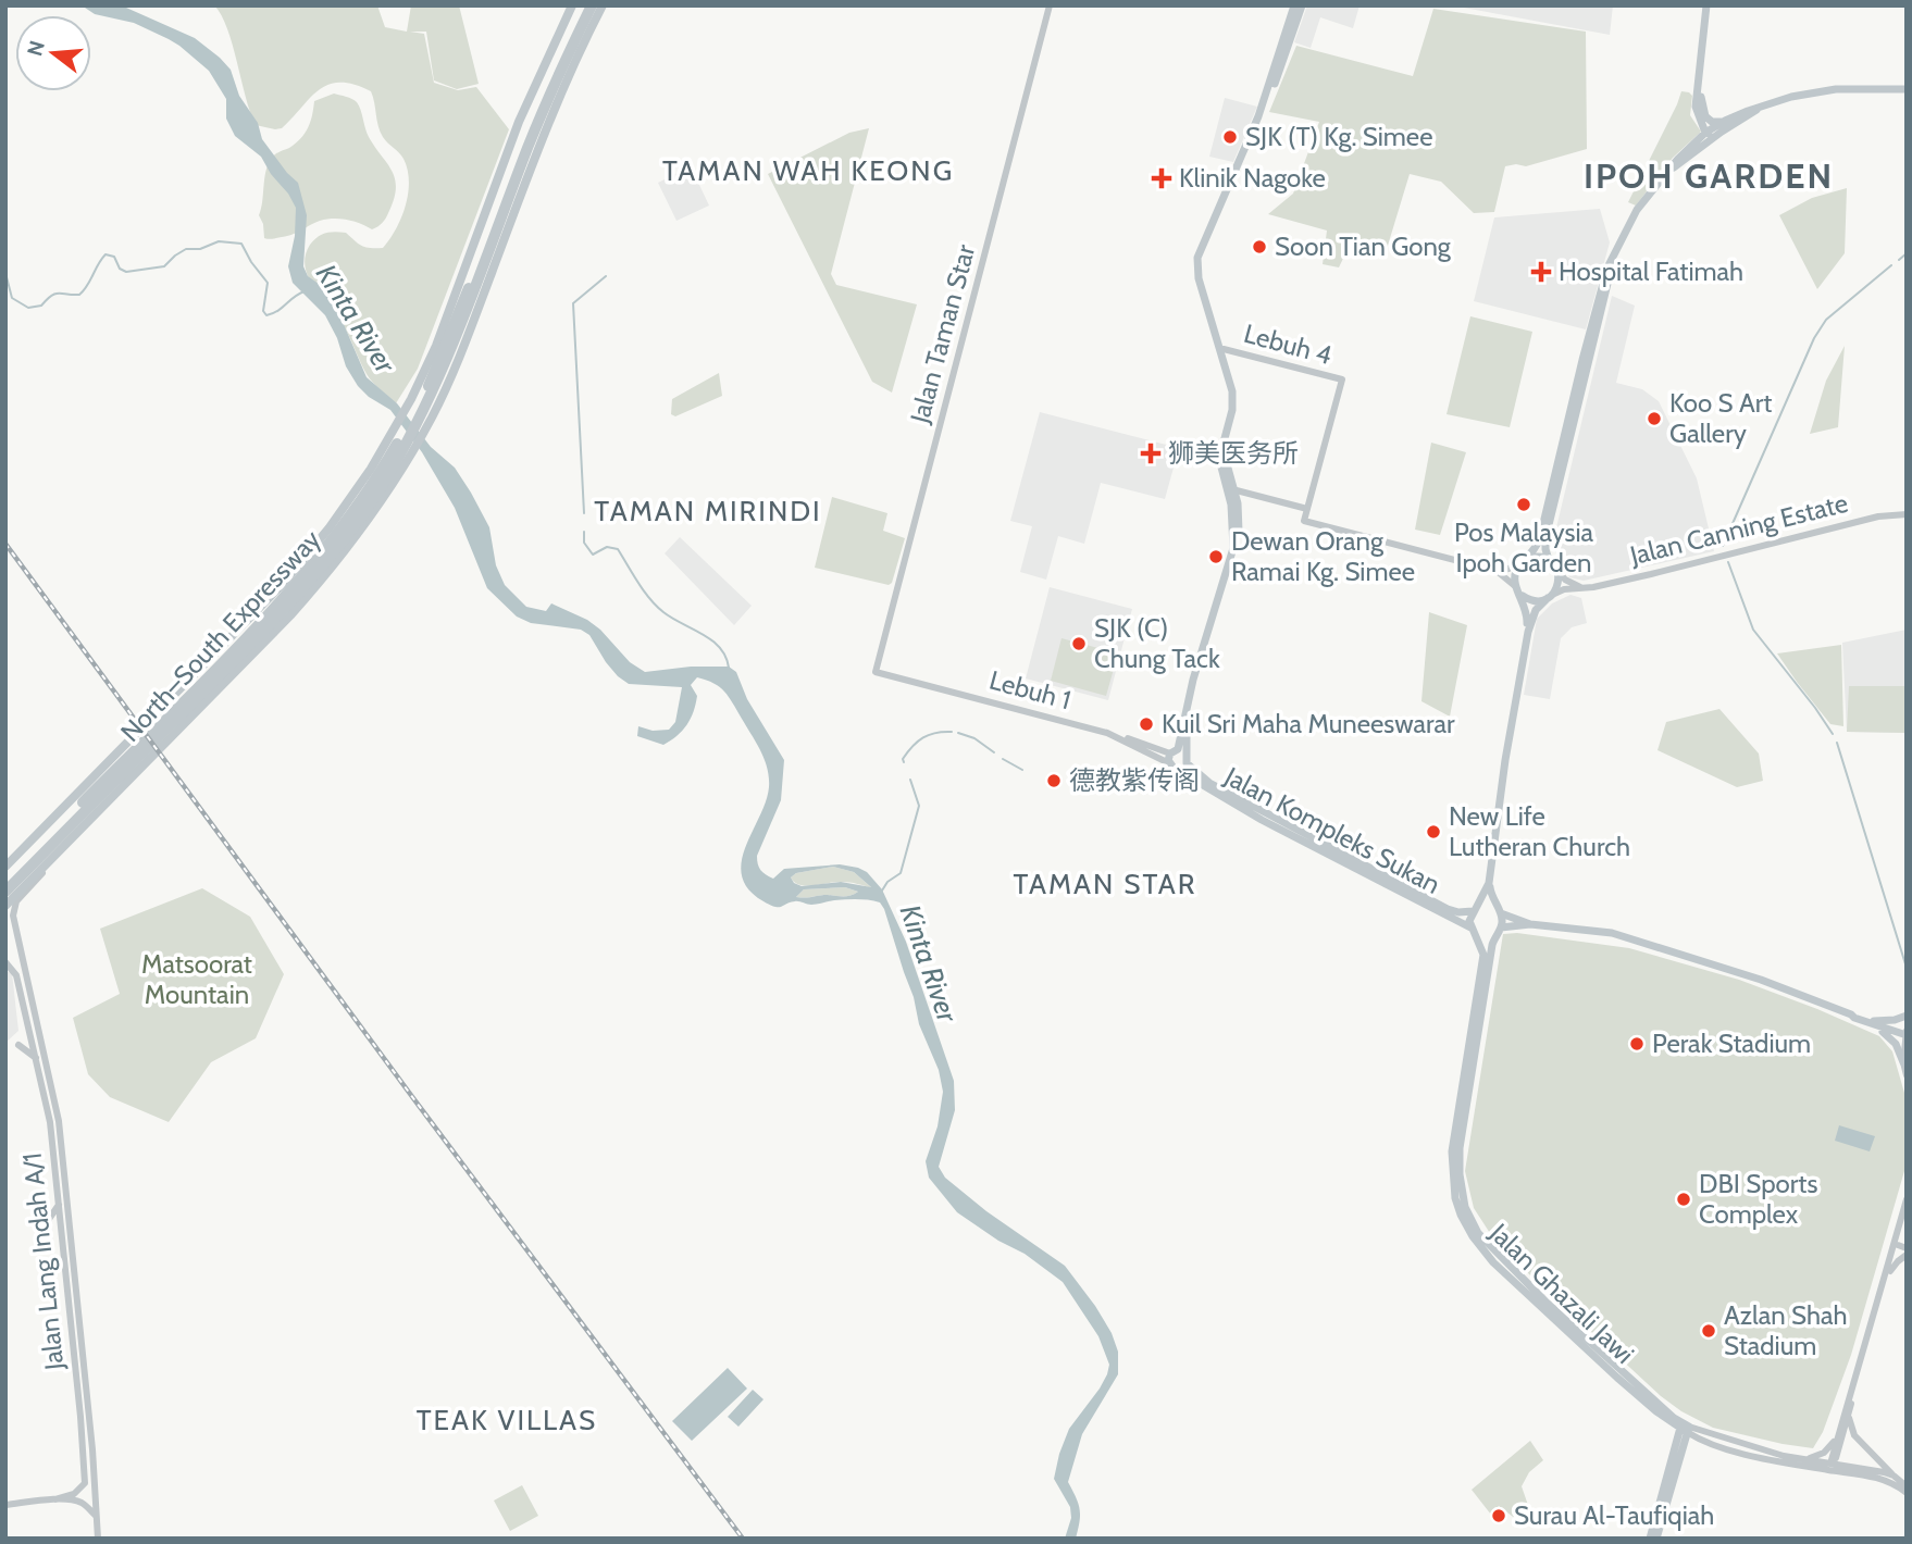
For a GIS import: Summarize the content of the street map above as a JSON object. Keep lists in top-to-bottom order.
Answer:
{
  "streets": {
    "highway": ["North–South Expressway"],
    "main road": ["Jalan Kompleks Sukan", "Jalan Ghazali Jawi"],
    "street": [
      "Jalan Taman Star",
      "Lebuh 4",
      "Jalan Canning Estate",
      "Lebuh 1",
      "Jalan Lang Indah A/1"
    ]
  },
  "crossings": [
    ["Jalan Taman Star", "Lebuh 1"],
    ["Lebuh 1", "Jalan Kompleks Sukan"],
    ["Jalan Kompleks Sukan", "Jalan Ghazali Jawi"]
  ],
  "districts": [
    "TAMAN WAH KEONG",
    "IPOH GARDEN",
    "TAMAN MIRINDI",
    "TAMAN STAR",
    "TEAK VILLAS"
  ],
  "water": ["Kinta River"],
  "parks": ["Matsoorat Mountain"],
  "places": {
    "other": [
      "SJK (T) Kg. Simee",
      "Soon Tian Gong",
      "Koo S Art Gallery",
      "Pos Malaysia Ipoh Garden",
      "Dewan Orang Ramai Kg. Simee",
      "SJK (C) Chung Tack",
      "Kuil Sri Maha Muneeswarar",
      "德教紫传阁",
      "New Life Lutheran Church",
      "Perak Stadium",
      "DBI Sports Complex",
      "Azlan Shah Stadium",
      "Surau Al-Taufiqiah"
    ],
    "health": ["Klinik Nagoke", "Hospital Fatimah", "狮美医务所"]
  },
  "north": "left"
}
